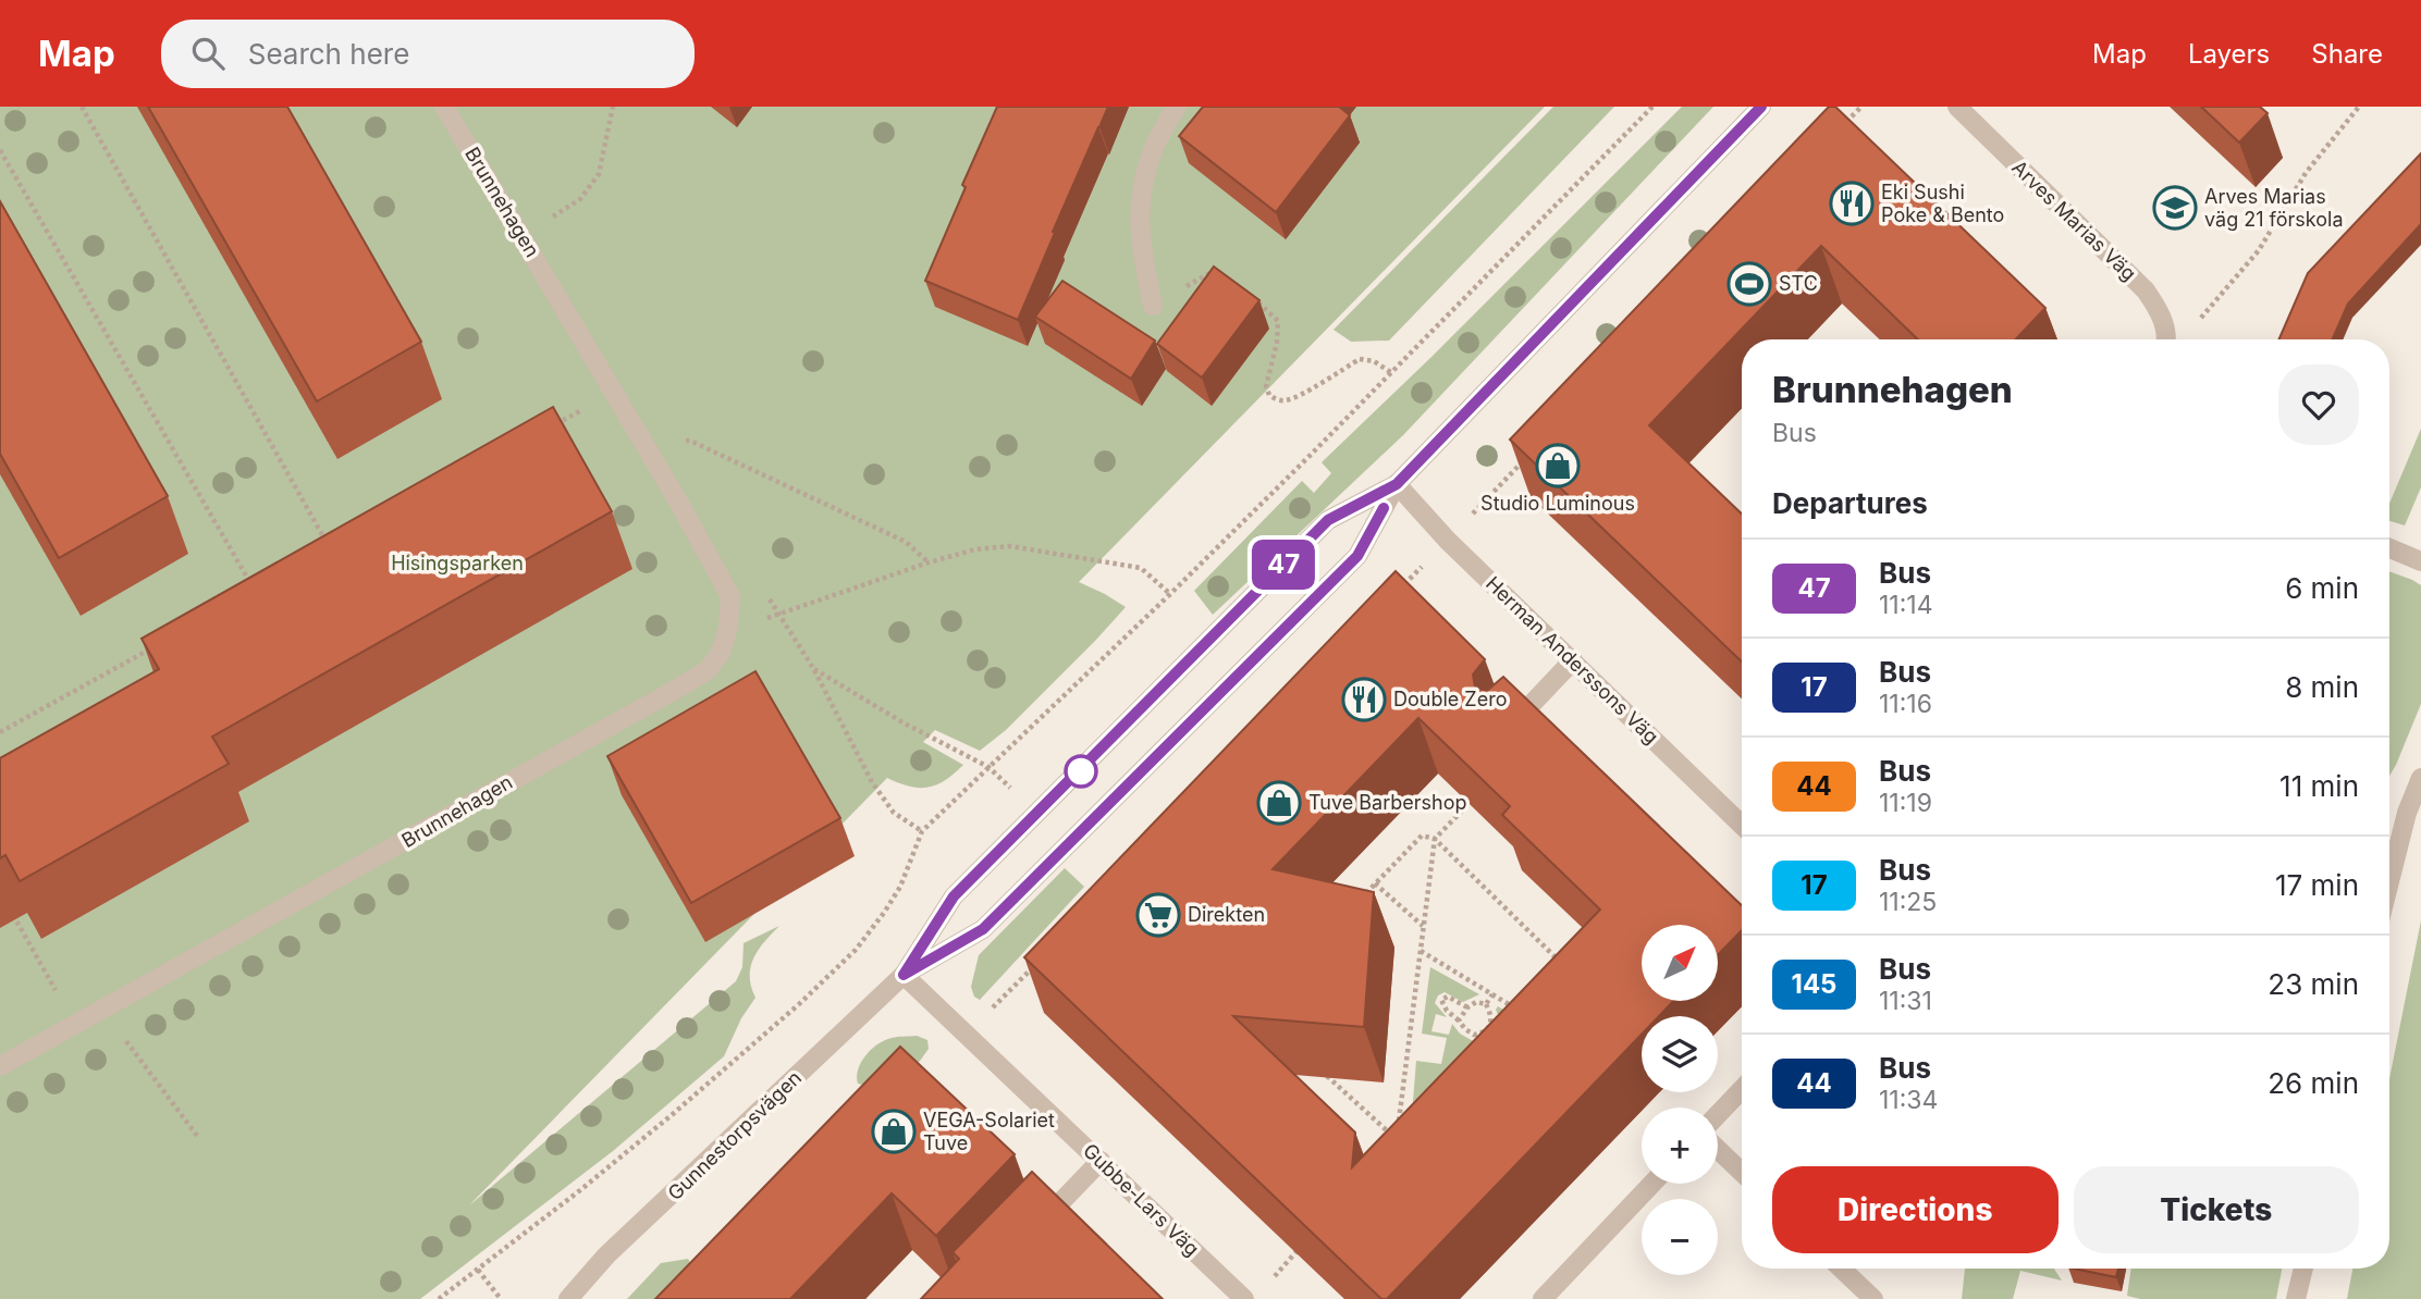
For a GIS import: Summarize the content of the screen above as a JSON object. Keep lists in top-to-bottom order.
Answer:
{
  "streets": {
    "street": [
      "Brunnehagen",
      "Arves Marias Väg",
      "Herman Anderssons Väg",
      "Gunnestorpsvägen",
      "Gubbe-Lars Väg"
    ]
  },
  "crossings": [
    ["Herman Anderssons Väg", "Gunnestorpsvägen"],
    ["Gunnestorpsvägen", "Gubbe-Lars Väg"]
  ],
  "parks": ["Hisingsparken"],
  "places": {
    "restaurant": ["Eki Sushi Poke & Bento", "Double Zero"],
    "school or university": ["Arves Marias väg 21 förskola"],
    "sports": ["STC"],
    "shop": ["Studio Luminous", "Tuve Barbershop", "VEGA-Solariet Tuve"],
    "supermarket": ["Direkten"]
  },
  "lines": ["bus line 47"],
  "north": "top right",
  "page": {
    "header": "Map",
    "search": "Search here",
    "nav": ["Map", "Layers", "Share"],
    "on_map": "47",
    "heading": [
      ["Brunnehagen", "Bus"],
      "Departures"
    ],
    "list": [
      {
        "mark": "47",
        "name": "Bus",
        "note": "11:14",
        "value": "6 min"
      },
      {
        "mark": "17",
        "name": "Bus",
        "note": "11:16",
        "value": "8 min"
      },
      {
        "mark": "44",
        "name": "Bus",
        "note": "11:19",
        "value": "11 min"
      },
      {
        "mark": "17",
        "name": "Bus",
        "note": "11:25",
        "value": "17 min"
      },
      {
        "mark": "145",
        "name": "Bus",
        "note": "11:31",
        "value": "23 min"
      },
      {
        "mark": "44",
        "name": "Bus",
        "note": "11:34",
        "value": "26 min"
      }
    ],
    "map_buttons": ["+", "−"],
    "buttons": ["Directions", "Tickets"]
  }
}
